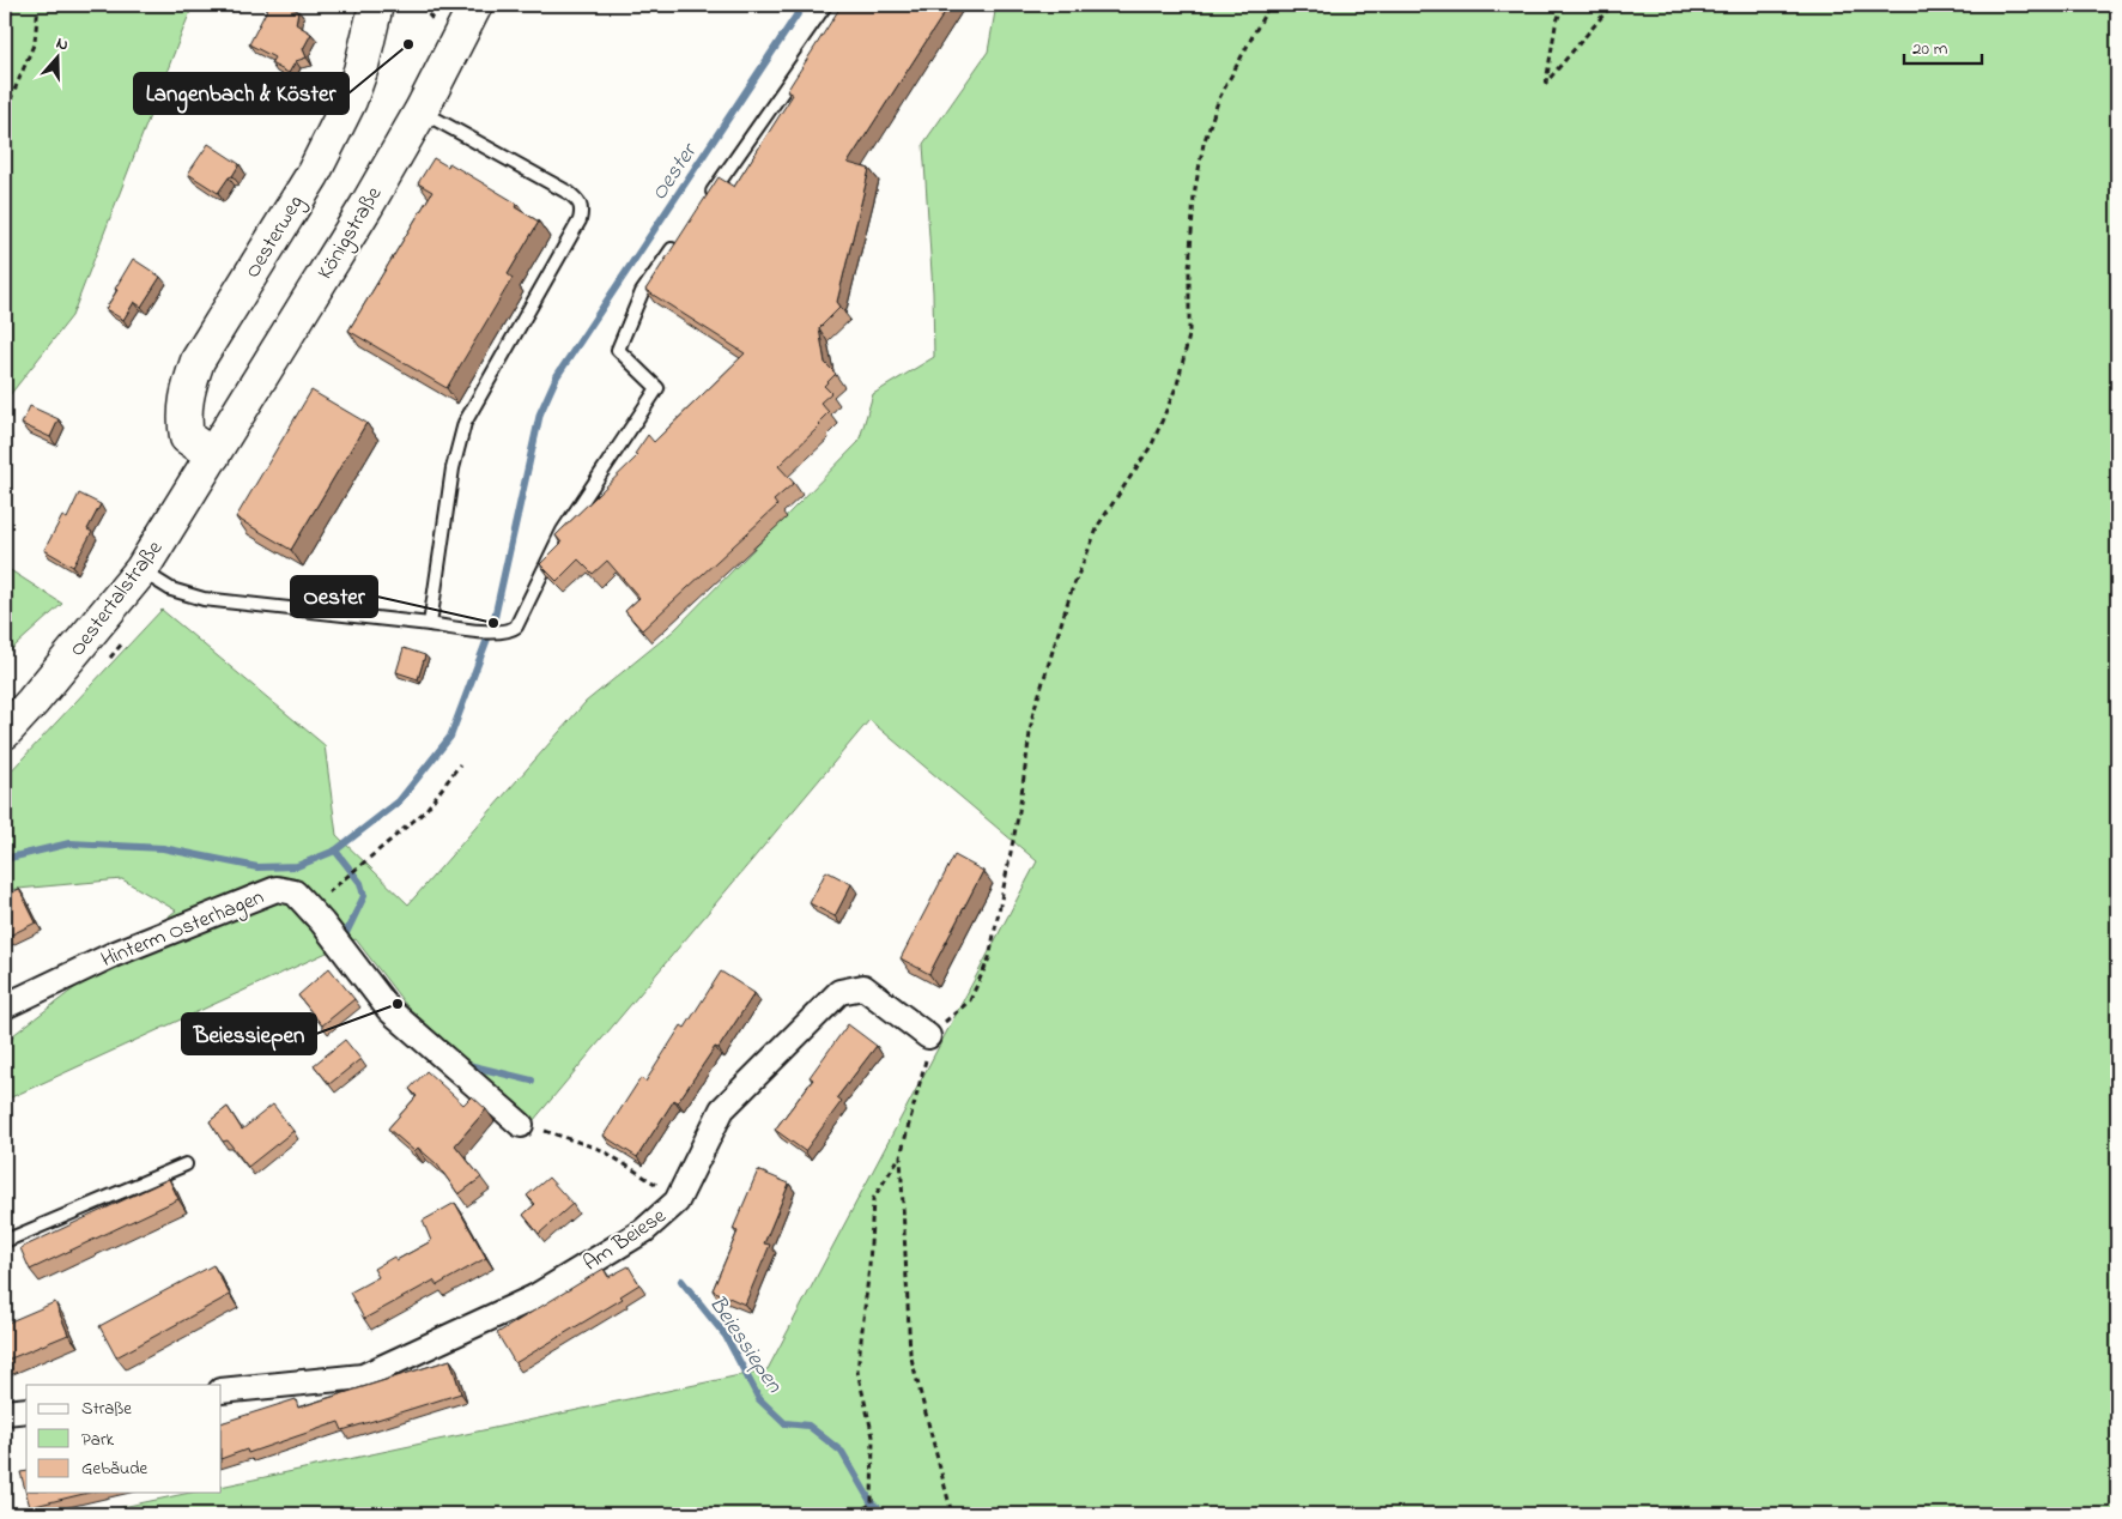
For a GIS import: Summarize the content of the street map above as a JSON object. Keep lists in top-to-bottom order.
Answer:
{
  "streets": {
    "main road": ["Königstraße", "Oesterweg", "Oestertalstraße"],
    "street": ["Hinterm Osterhagen", "Am Beiese"]
  },
  "crossings": [
    ["Königstraße", "Oesterweg"],
    ["Königstraße", "Oestertalstraße"],
    ["Oesterweg", "Oestertalstraße"]
  ],
  "water": ["Oester", "Beiessiepen"],
  "places": ["Langenbach & Köster", "Oester", "Beiessiepen"],
  "legend": ["Straße", "Park", "Gebäude"],
  "scale_bar": "20 m",
  "north": "top"
}
